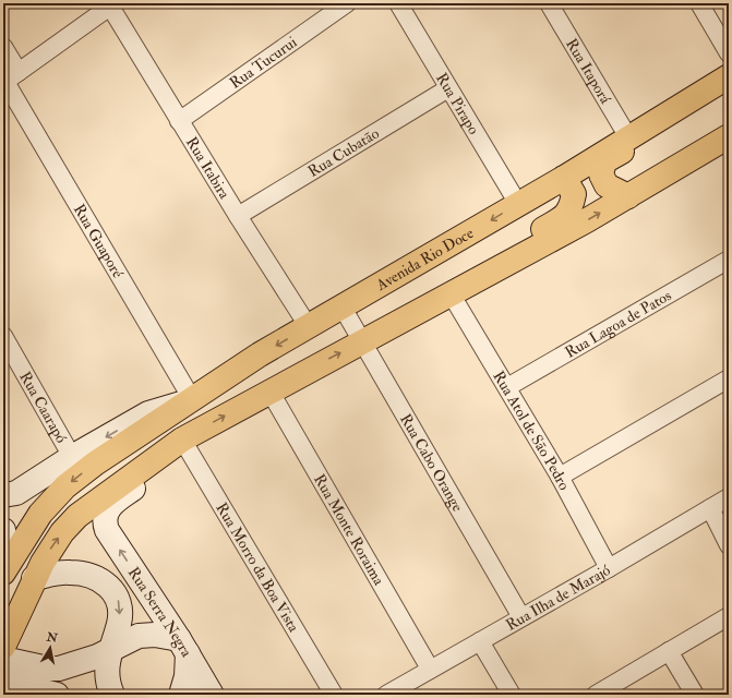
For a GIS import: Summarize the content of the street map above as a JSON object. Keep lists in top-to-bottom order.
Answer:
{
  "streets": {
    "main road": ["Avenida Rio Doce", "Rua Serra Negra"],
    "street": [
      "Rua Tucurui",
      "Rua Itaporá",
      "Rua Pirapo",
      "Rua Cubatão",
      "Rua Itabira",
      "Rua Guaporé",
      "Rua Lagoa de Patos",
      "Rua Caarapó",
      "Rua Atol de São Pedro",
      "Rua Cabo Orange",
      "Rua Monte Roraima",
      "Rua Morro da Boa Vista",
      "Rua Ilha de Marajó"
    ]
  },
  "crossings": [
    ["Rua Tucurui", "Rua Itabira"],
    ["Rua Itaporá", "Avenida Rio Doce"],
    ["Rua Pirapo", "Rua Cubatão"],
    ["Rua Pirapo", "Avenida Rio Doce"],
    ["Rua Cubatão", "Rua Itabira"],
    ["Rua Itabira", "Avenida Rio Doce"],
    ["Rua Guaporé", "Avenida Rio Doce"],
    ["Avenida Rio Doce", "Rua Cabo Orange"],
    ["Rua Lagoa de Patos", "Rua Atol de São Pedro"],
    ["Rua Atol de São Pedro", "Rua Ilha de Marajó"],
    ["Rua Cabo Orange", "Rua Ilha de Marajó"],
    ["Rua Monte Roraima", "Rua Ilha de Marajó"],
    ["Rua Morro da Boa Vista", "Rua Serra Negra"]
  ],
  "north": "top"
}
